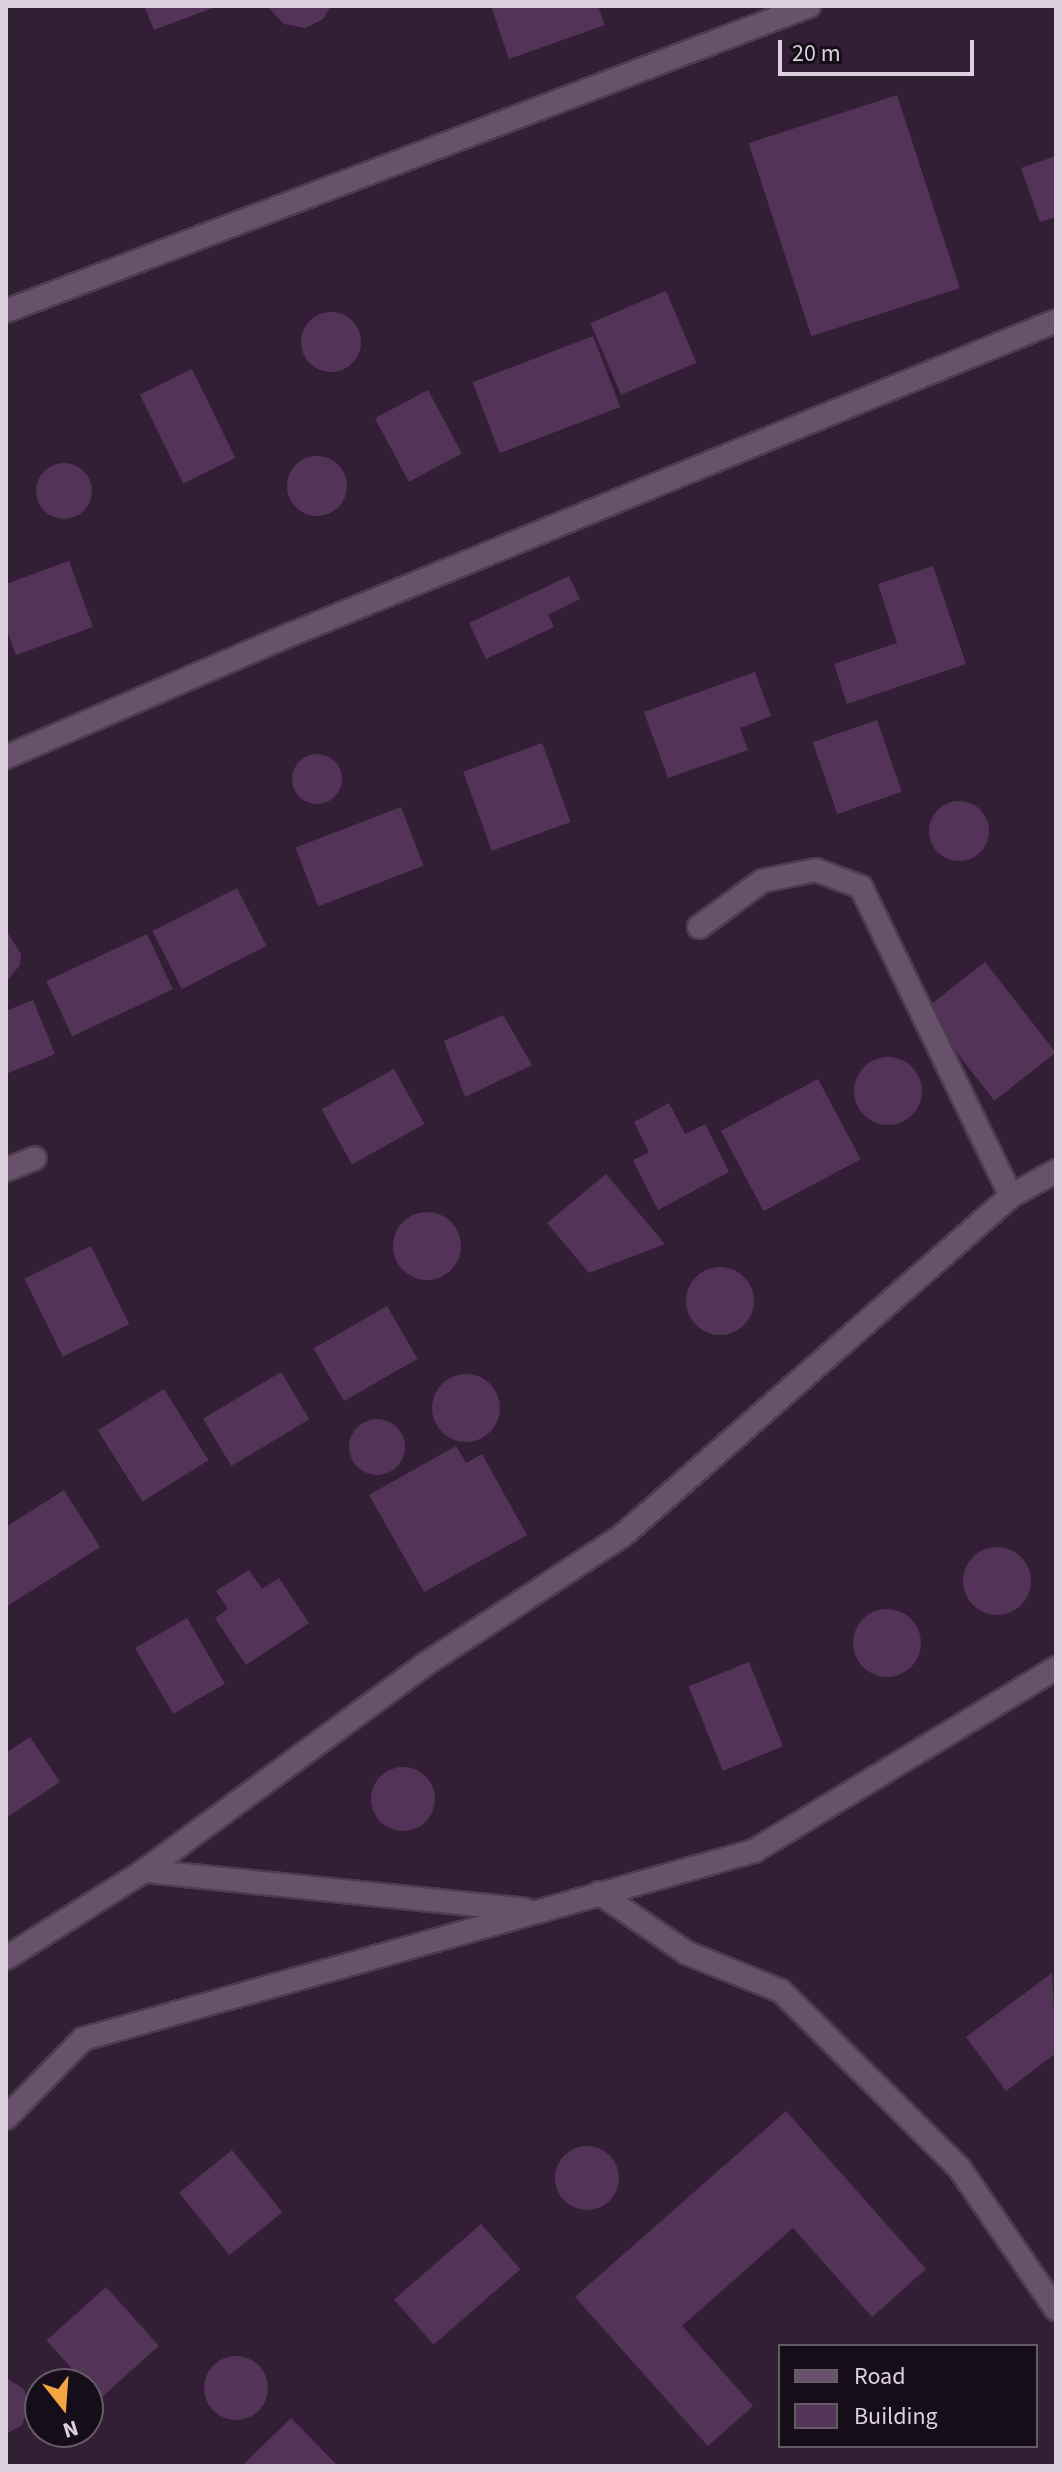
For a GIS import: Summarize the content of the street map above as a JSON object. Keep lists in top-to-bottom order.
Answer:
{
  "legend": ["Road", "Building"],
  "scale_bar": "20 m",
  "north": "bottom"
}
